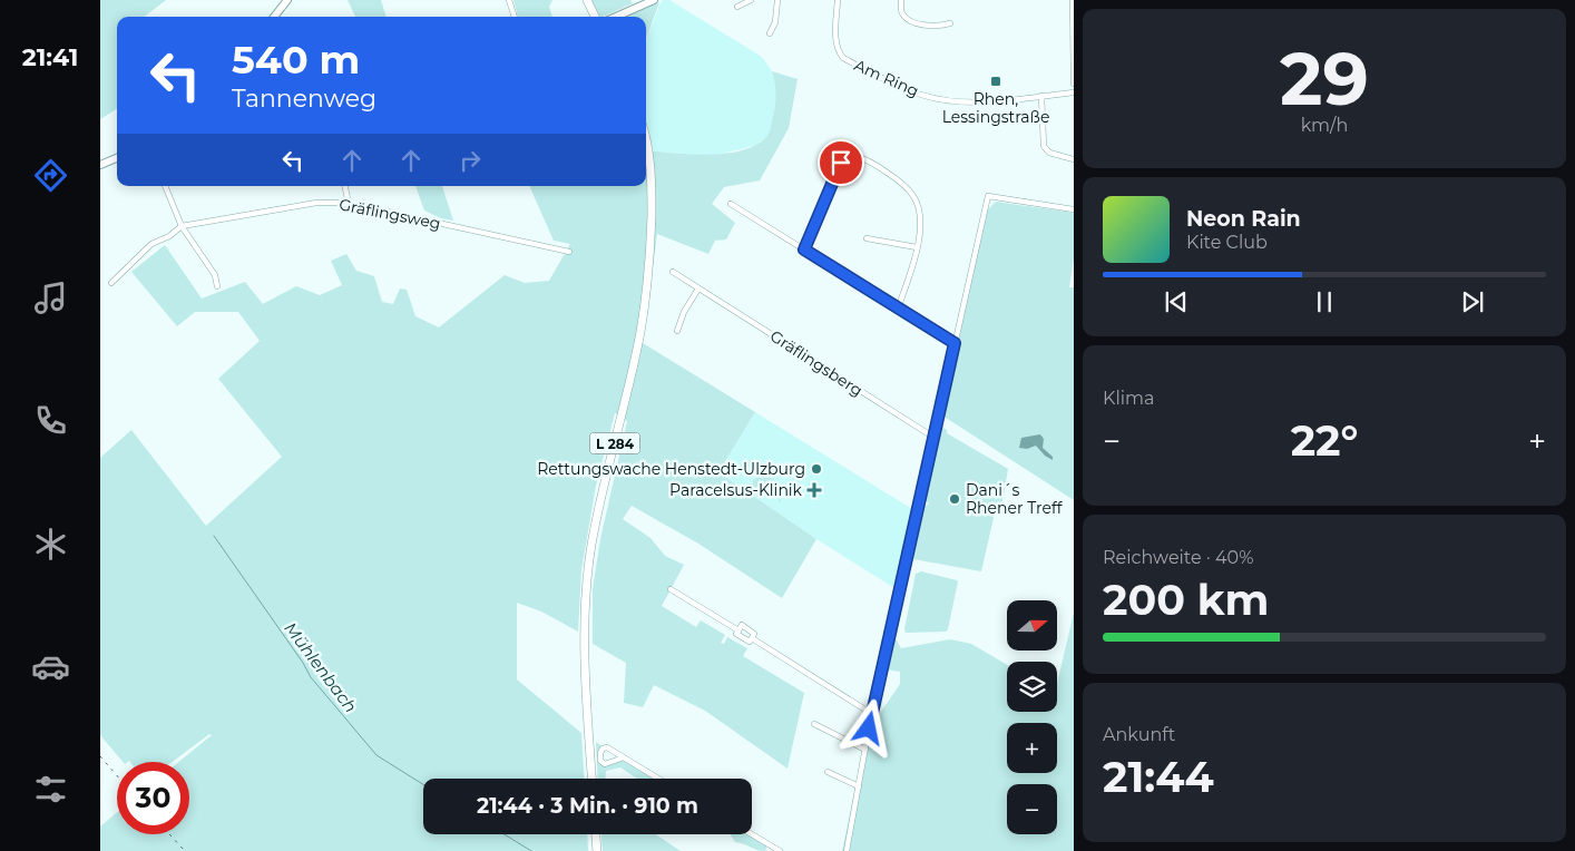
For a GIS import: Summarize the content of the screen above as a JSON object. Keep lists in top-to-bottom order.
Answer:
{
  "streets": {
    "main road": ["L 284"],
    "street": ["Am Ring", "Gräflingsweg", "Gräflingsberg"]
  },
  "water": ["Mühlenbach"],
  "places": {
    "transit": ["Rhen, Lessingstraße"],
    "other": ["Rettungswache Henstedt-Ulzburg", "Dani´s Rhener Treff"],
    "health": ["Paracelsus-Klinik"]
  },
  "north": "right",
  "page": {
    "tabs": "21:41",
    "tile": [
      ["29", "km/h"],
      "Klima",
      ["Reichweite · 40%", "200 km"],
      ["Ankunft", "21:44"]
    ],
    "turn": ["540 m", "Tannenweg"],
    "song": ["Neon Rain", "Kite Club"],
    "heat": ["−", "22°", "+"],
    "map_buttons": ["+", "−"],
    "limit": "30",
    "trip": "21:44 · 3 Min. · 910 m"
  }
}
